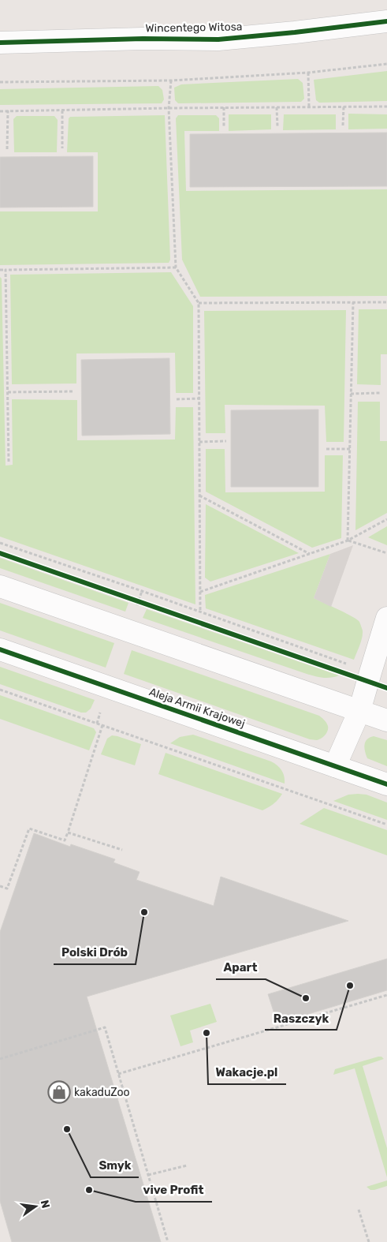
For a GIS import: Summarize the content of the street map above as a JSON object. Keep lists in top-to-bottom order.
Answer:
{
  "streets": {
    "street": ["Wincentego Witosa", "Aleja Armii Krajowej"]
  },
  "places": {
    "other": [
      "Polski Drób",
      "Raszczyk",
      "Apart",
      "Wakacje.pl",
      "Smyk",
      "vive Profit"
    ],
    "shop": ["kakaduZoo"]
  },
  "north": "right"
}
